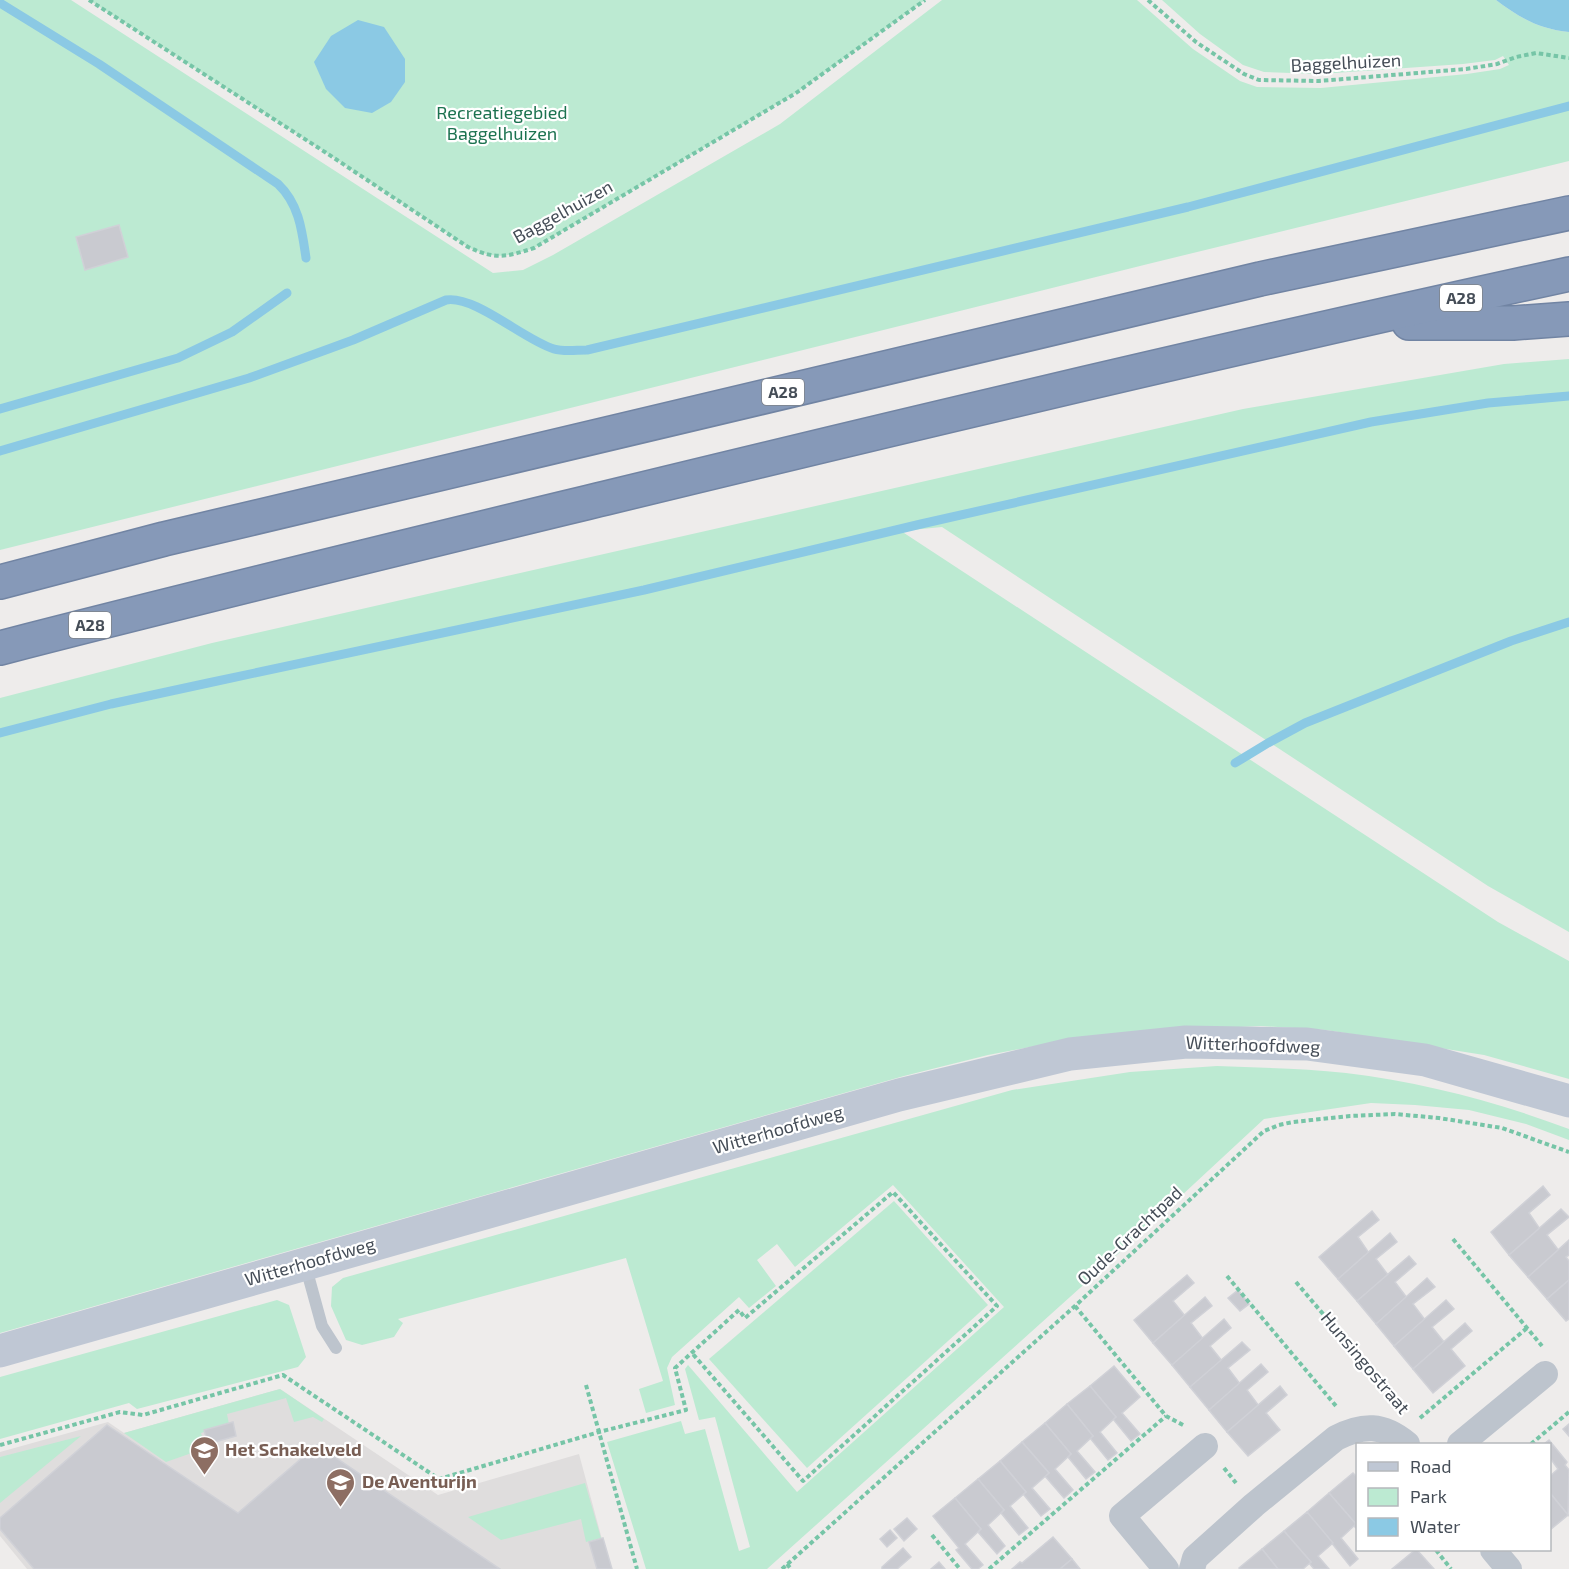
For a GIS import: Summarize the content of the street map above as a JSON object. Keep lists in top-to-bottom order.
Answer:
{
  "streets": {
    "highway": ["A28"],
    "street": ["Witterhoofdweg", "Hunsingostraat"],
    "path": ["Baggelhuizen", "Oude-Grachtpad"]
  },
  "parks": ["Recreatiegebied Baggelhuizen"],
  "places": {
    "school or university": ["Het Schakelveld", "De Aventurijn"]
  },
  "legend": ["Road", "Park", "Water"]
}
